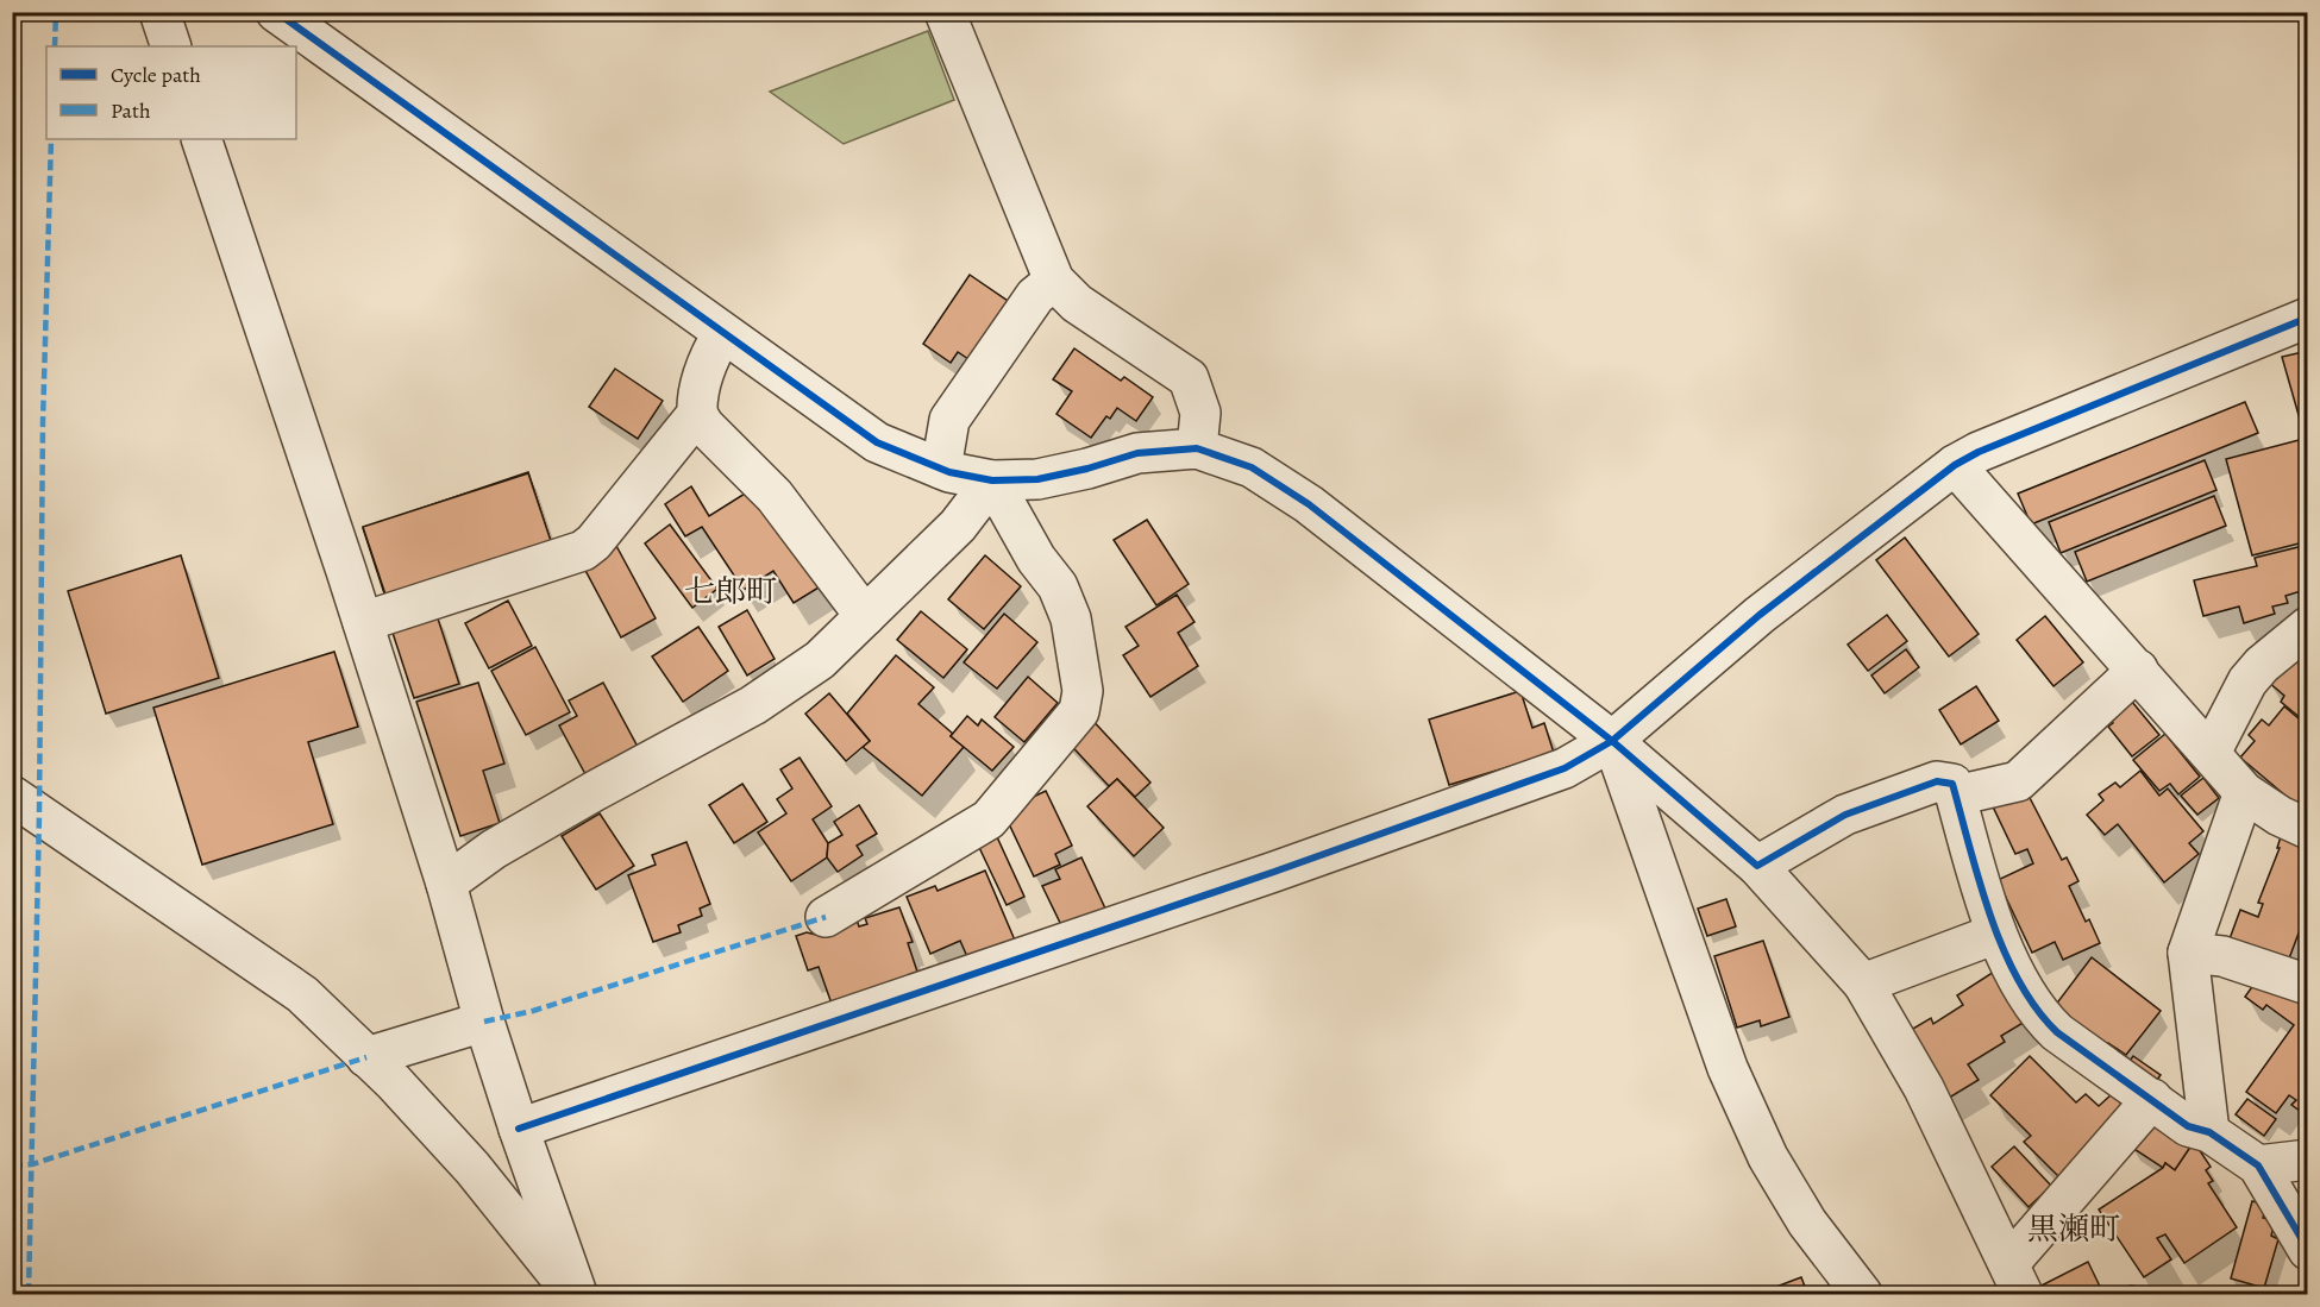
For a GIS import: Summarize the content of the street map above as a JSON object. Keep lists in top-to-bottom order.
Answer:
{
  "districts": ["七郎町", "黒瀬町"],
  "legend": ["Cycle path", "Path"]
}
